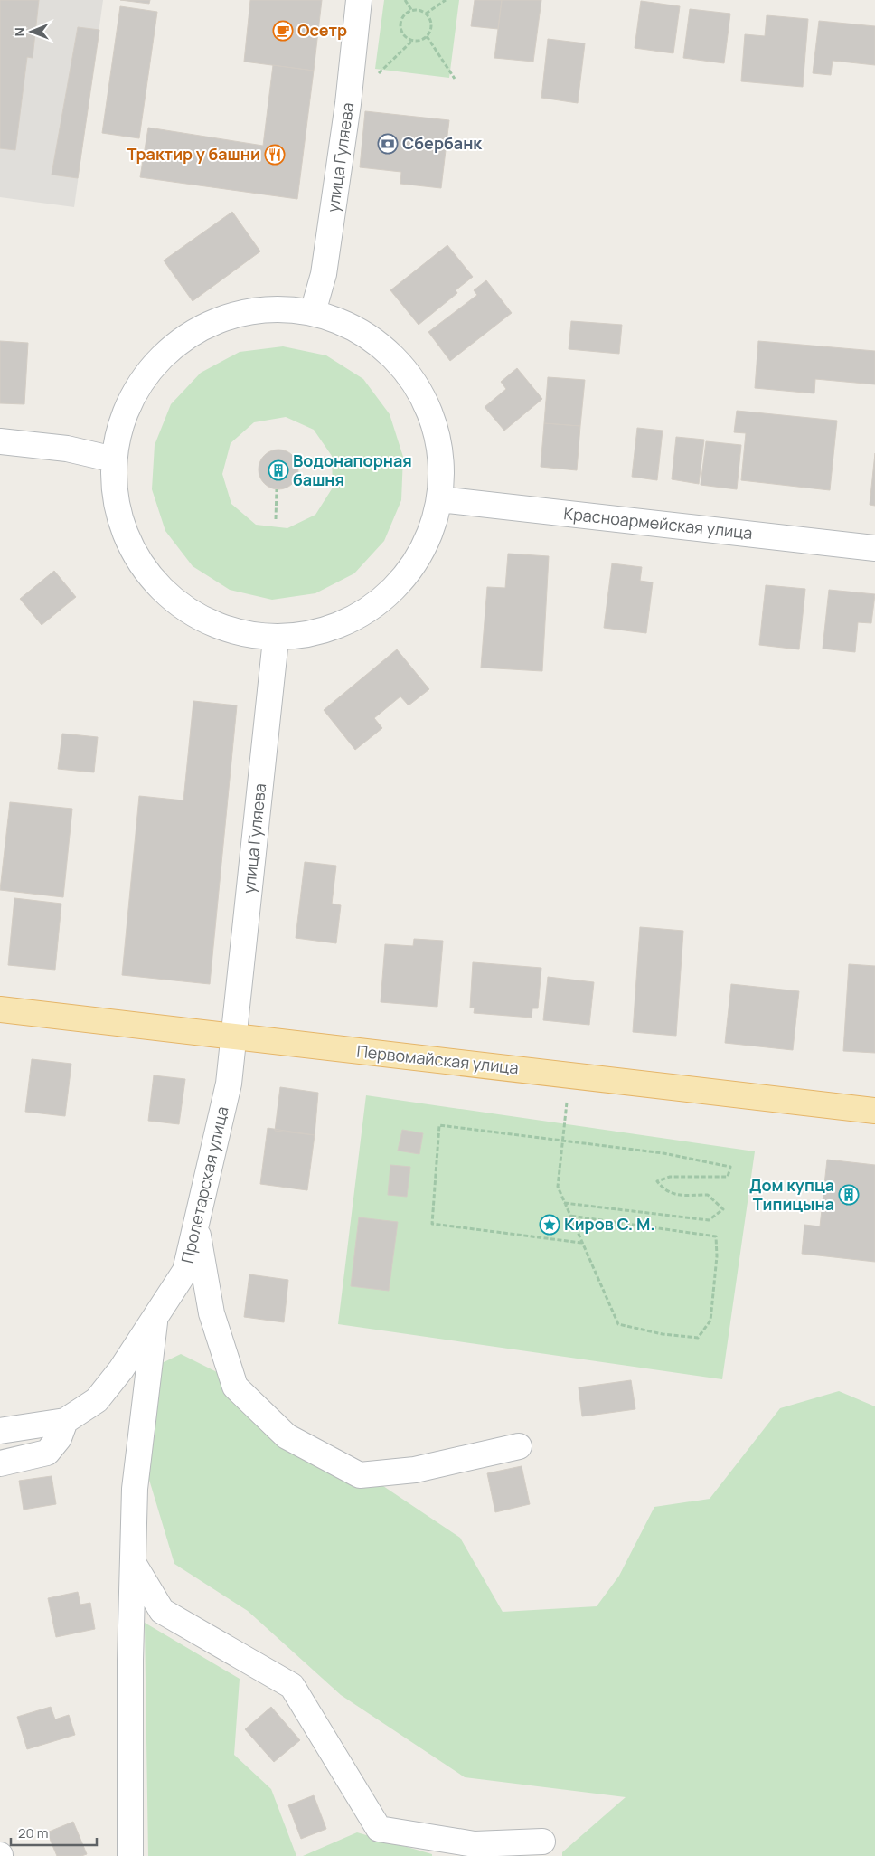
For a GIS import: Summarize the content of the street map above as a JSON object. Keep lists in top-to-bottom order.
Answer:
{
  "streets": {
    "main road": ["Первомайская улица"],
    "street": ["улица Гуляева", "Красноармейская улица", "Пролетарская улица"]
  },
  "crossings": [
    ["улица Гуляева", "Первомайская улица"],
    ["улица Гуляева", "Пролетарская улица"],
    ["Первомайская улица", "Пролетарская улица"]
  ],
  "places": {
    "cafe": ["Осетр"],
    "bank": ["Сбербанк"],
    "restaurant": ["Трактир у башни"],
    "building": ["Водонапорная башня", "Дом купца Типицына"],
    "place": ["Киров С. М."]
  },
  "scale_bar": "20 m",
  "north": "left"
}
